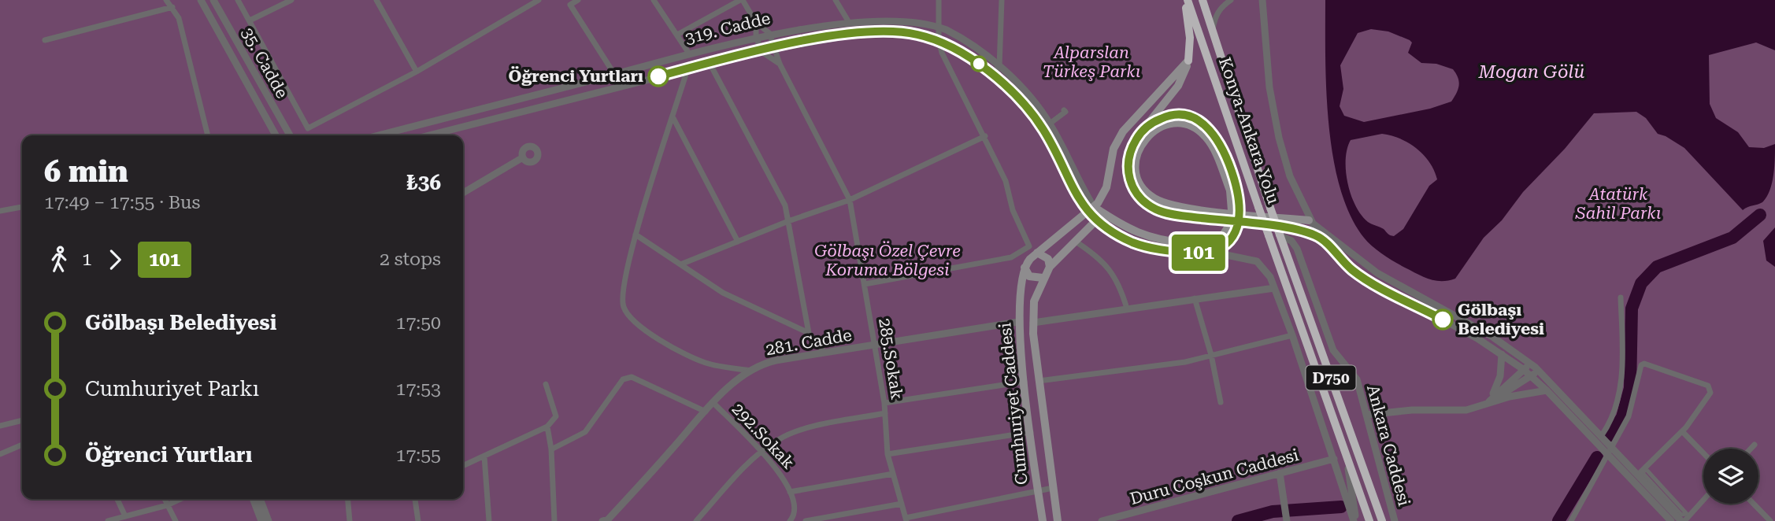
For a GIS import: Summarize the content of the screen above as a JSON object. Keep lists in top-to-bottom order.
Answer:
{
  "streets": {
    "highway": ["Konya-Ankara Yolu", "D750"],
    "main road": ["319. Cadde", "Cumhuriyet Caddesi"],
    "street": [
      "35. Cadde",
      "281. Cadde",
      "285.Sokak",
      "292.Sokak",
      "Ankara Caddesi",
      "Duru Coşkun Caddesi"
    ]
  },
  "crossings": [
    ["319. Cadde", "285.Sokak"],
    ["319. Cadde", "Cumhuriyet Caddesi"],
    ["281. Cadde", "285.Sokak"],
    ["281. Cadde", "Cumhuriyet Caddesi"],
    ["281. Cadde", "292.Sokak"],
    ["D750", "Ankara Caddesi"]
  ],
  "water": ["Mogan Gölü"],
  "parks": ["Alparslan Türkeş Parkı", "Atatürk Sahil Parkı", "Gölbaşı Özel Çevre Koruma Bölgesi"],
  "places": ["Öğrenci Yurtları", "Gölbaşı Belediyesi"],
  "lines": ["bus line 101"],
  "page": {
    "on_map": "101",
    "heading": ["6 min", "17:49 – 17:55 · Bus", "₺36"],
    "legs": ["1", "101", "2 stops"],
    "list": [
      {
        "name": "Gölbaşı Belediyesi",
        "value": "17:50"
      },
      {
        "name": "Cumhuriyet Parkı",
        "value": "17:53"
      },
      {
        "name": "Öğrenci Yurtları",
        "value": "17:55"
      }
    ]
  }
}
